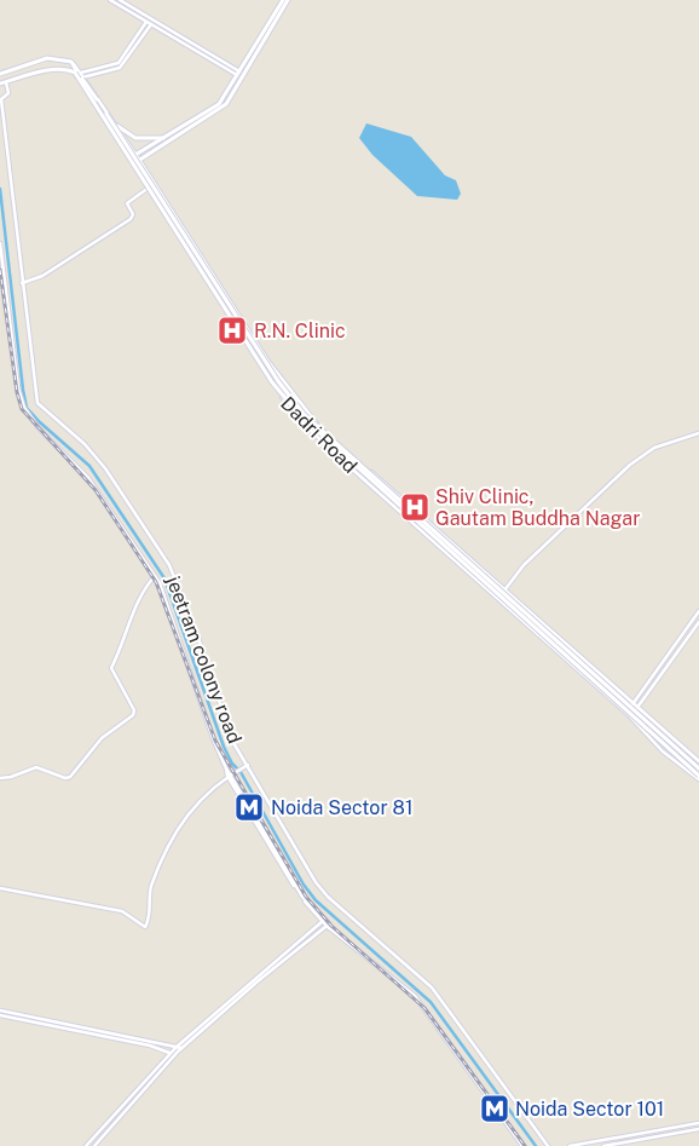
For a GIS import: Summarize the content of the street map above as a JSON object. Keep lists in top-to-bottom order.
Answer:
{
  "streets": {
    "street": ["Dadri Road", "jeetram colony road"]
  },
  "places": {
    "hospital": ["R.N. Clinic", "Shiv Clinic, Gautam Buddha Nagar"],
    "metro station": ["Noida Sector 81", "Noida Sector 101"]
  }
}
